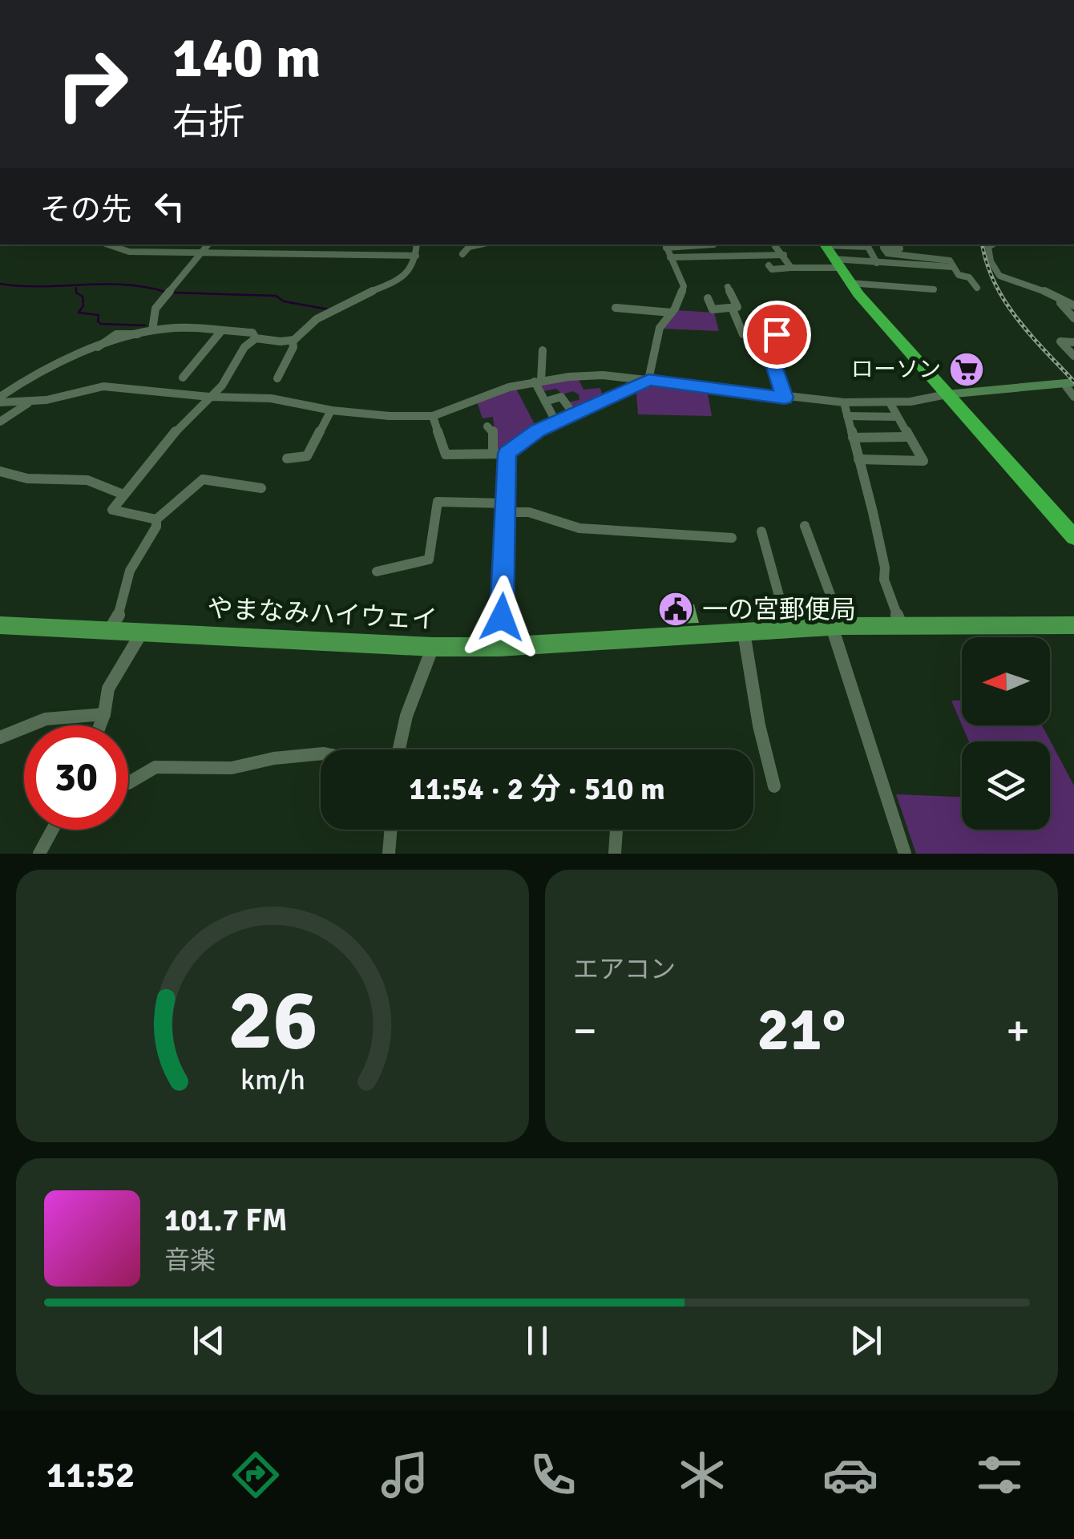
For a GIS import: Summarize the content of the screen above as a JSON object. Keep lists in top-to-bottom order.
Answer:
{
  "streets": {
    "main road": ["やまなみハイウェイ"]
  },
  "places": {
    "supermarket": ["ローソン"],
    "public building": ["一の宮郵便局"]
  },
  "north": "left",
  "page": {
    "turn": ["140 m", "右折"],
    "then": "その先",
    "limit": "30",
    "trip": "11:54 · 2 分 · 510 m",
    "tile": "エアコン",
    "heat": ["−", "21°", "+"],
    "song": ["101.7 FM", "音楽"],
    "tabs": "11:52",
    "gauge": ["26", "km/h"]
  }
}
